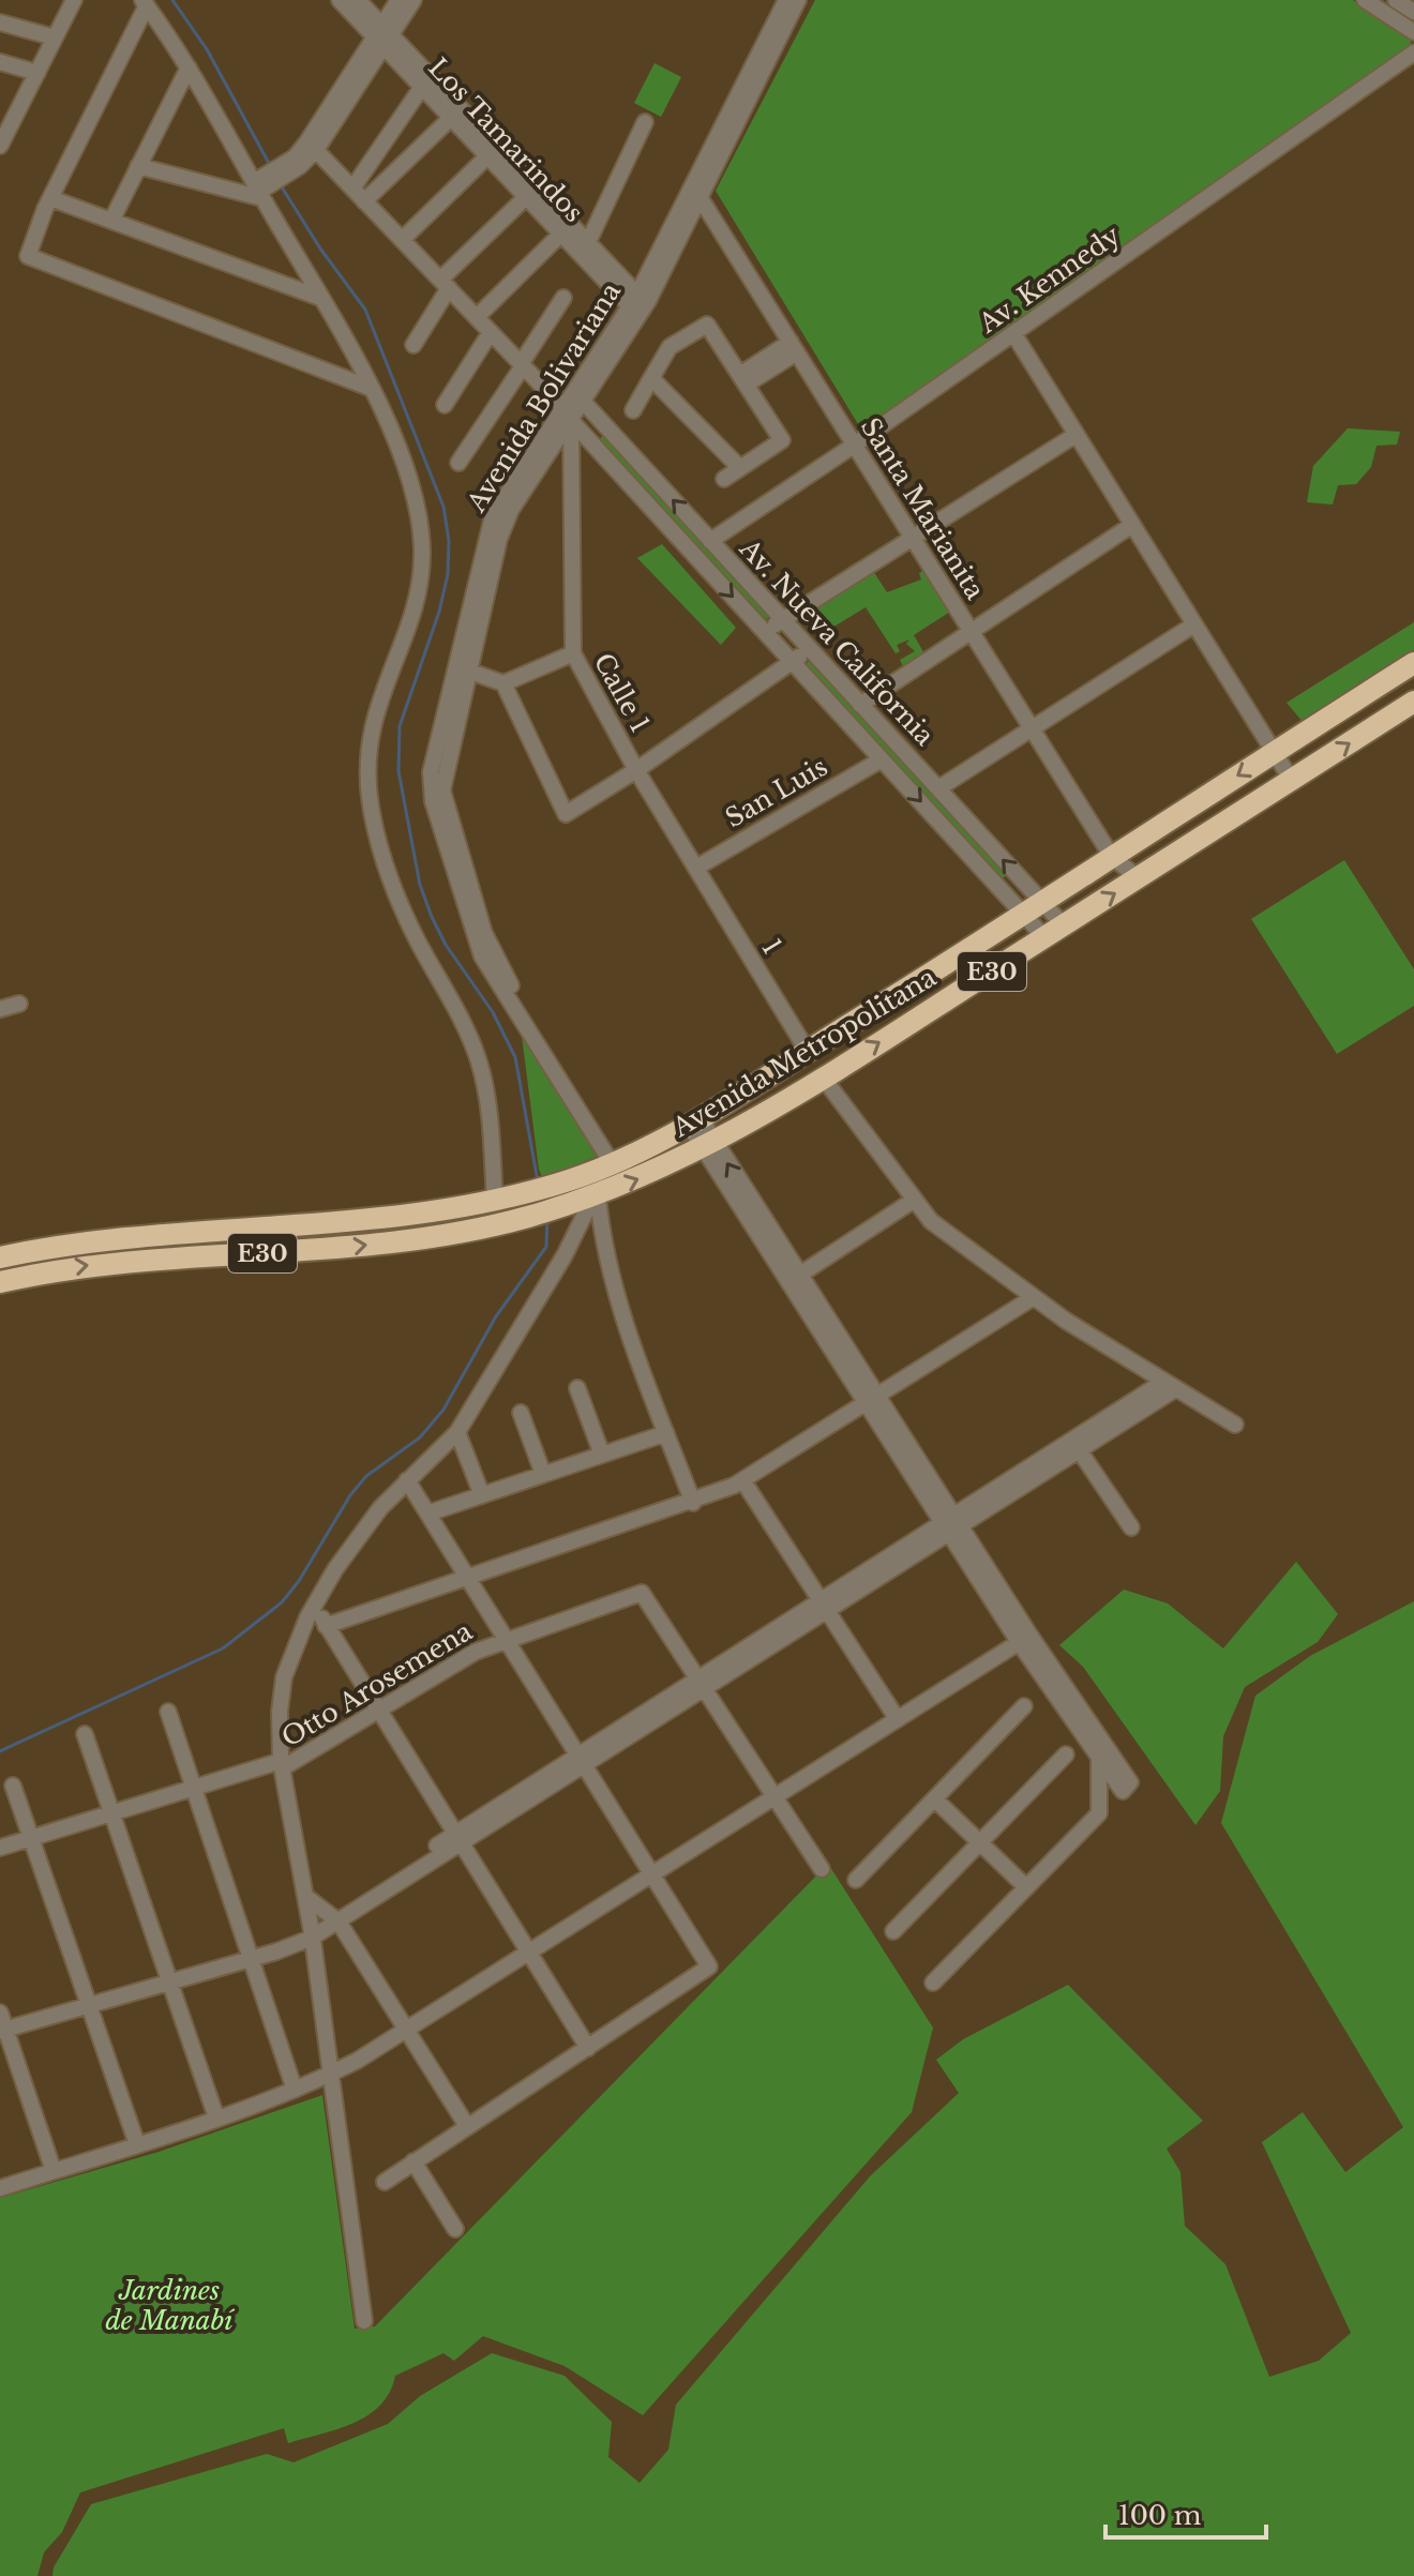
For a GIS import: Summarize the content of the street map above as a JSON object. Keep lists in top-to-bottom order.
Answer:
{
  "streets": {
    "highway": ["E30", "Avenida Metropolitana"],
    "street": [
      "Los Tamarindos",
      "Av. Kennedy",
      "Avenida Bolivariana",
      "Santa Marianita",
      "Av. Nueva California",
      "Calle 1",
      "San Luis",
      "1",
      "Otto Arosemena"
    ]
  },
  "crossings": [
    ["Los Tamarindos", "Avenida Bolivariana"],
    ["Av. Kennedy", "Santa Marianita"],
    ["Av. Kennedy", "Av. Nueva California"],
    ["Avenida Bolivariana", "Santa Marianita"],
    ["Avenida Bolivariana", "Av. Nueva California"],
    ["Avenida Bolivariana", "Calle 1"],
    ["Avenida Bolivariana", "E30"],
    ["Santa Marianita", "E30"],
    ["Santa Marianita", "Avenida Metropolitana"],
    ["Av. Nueva California", "Calle 1"],
    ["Av. Nueva California", "San Luis"],
    ["Av. Nueva California", "E30"],
    ["Av. Nueva California", "Avenida Metropolitana"],
    ["Calle 1", "San Luis"],
    ["Calle 1", "1"],
    ["San Luis", "1"],
    ["1", "E30"],
    ["E30", "Avenida Metropolitana"]
  ],
  "parks": ["Jardines de Manabí"],
  "scale_bar": "100 m"
}
